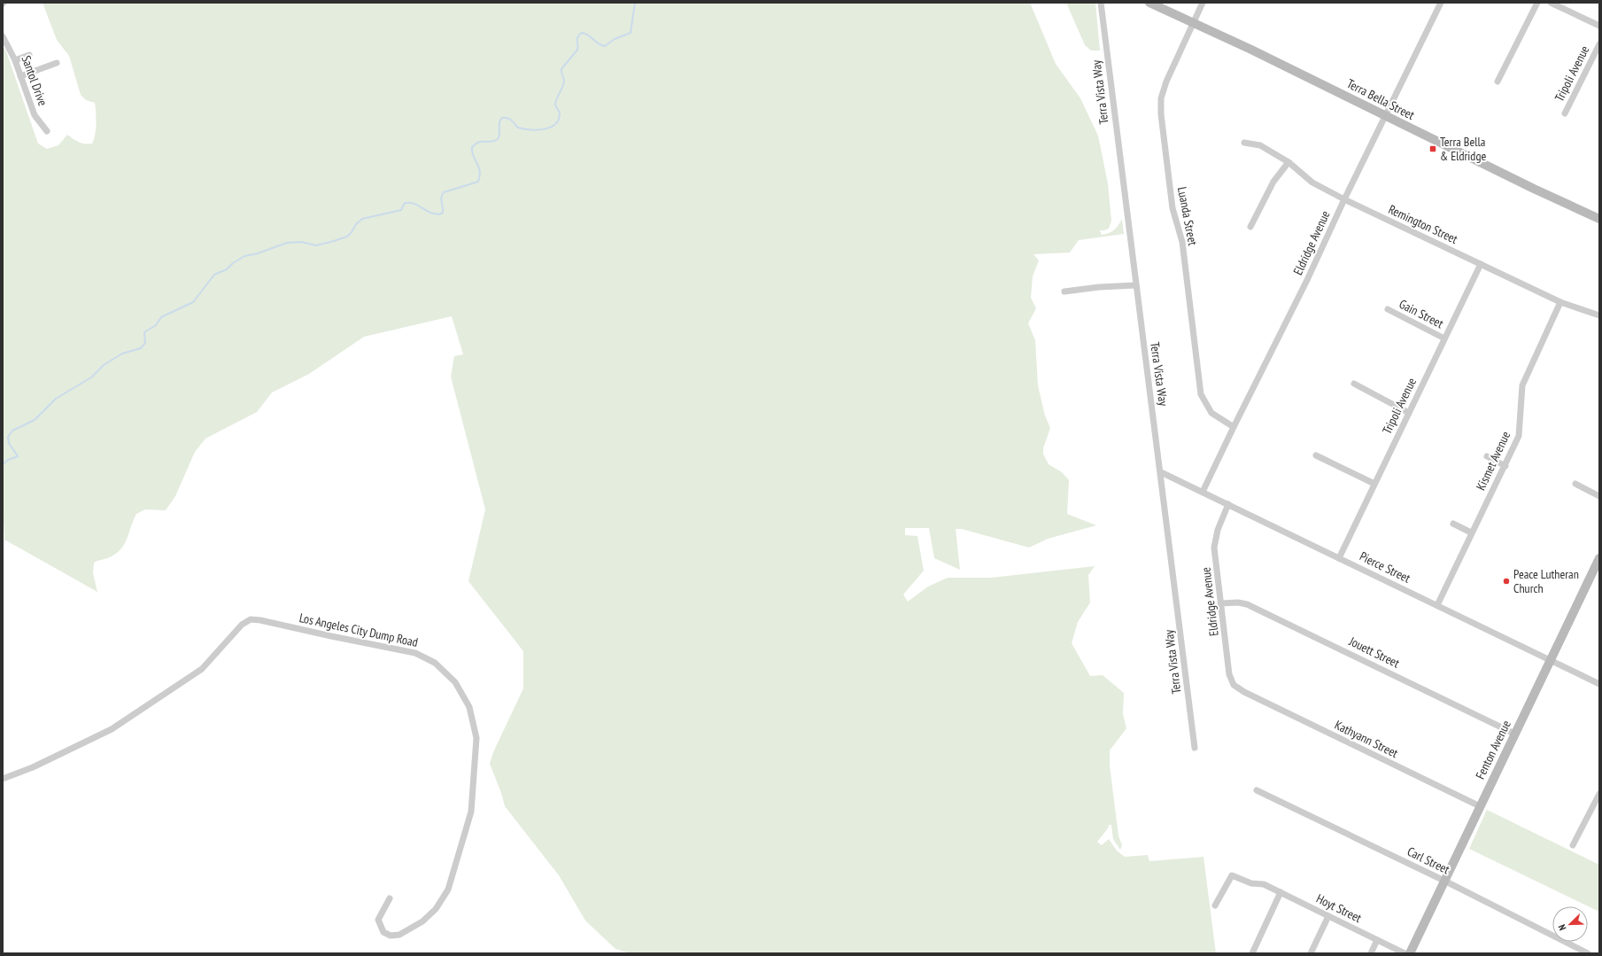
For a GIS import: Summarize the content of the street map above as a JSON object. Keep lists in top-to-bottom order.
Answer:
{
  "streets": {
    "street": [
      "Tripoli Avenue",
      "Santol Drive",
      "Terra Vista Way",
      "Terra Bella Street",
      "Luanda Street",
      "Remington Street",
      "Eldridge Avenue",
      "Gain Street",
      "Kismet Avenue",
      "Pierce Street",
      "Los Angeles City Dump Road",
      "Jouett Street",
      "Kathyann Street",
      "Fenton Avenue",
      "Carl Street",
      "Hoyt Street"
    ]
  },
  "crossings": [
    ["Tripoli Avenue", "Remington Street"],
    ["Tripoli Avenue", "Gain Street"],
    ["Tripoli Avenue", "Pierce Street"],
    ["Terra Vista Way", "Pierce Street"],
    ["Terra Bella Street", "Luanda Street"],
    ["Terra Bella Street", "Eldridge Avenue"],
    ["Luanda Street", "Eldridge Avenue"],
    ["Remington Street", "Eldridge Avenue"],
    ["Remington Street", "Kismet Avenue"],
    ["Eldridge Avenue", "Pierce Street"],
    ["Eldridge Avenue", "Jouett Street"],
    ["Eldridge Avenue", "Kathyann Street"],
    ["Kismet Avenue", "Pierce Street"],
    ["Pierce Street", "Fenton Avenue"],
    ["Jouett Street", "Fenton Avenue"],
    ["Kathyann Street", "Fenton Avenue"],
    ["Fenton Avenue", "Carl Street"]
  ],
  "places": {
    "transit": ["Terra Bella & Eldridge"],
    "other": ["Peace Lutheran Church"]
  },
  "north": "bottom left"
}
